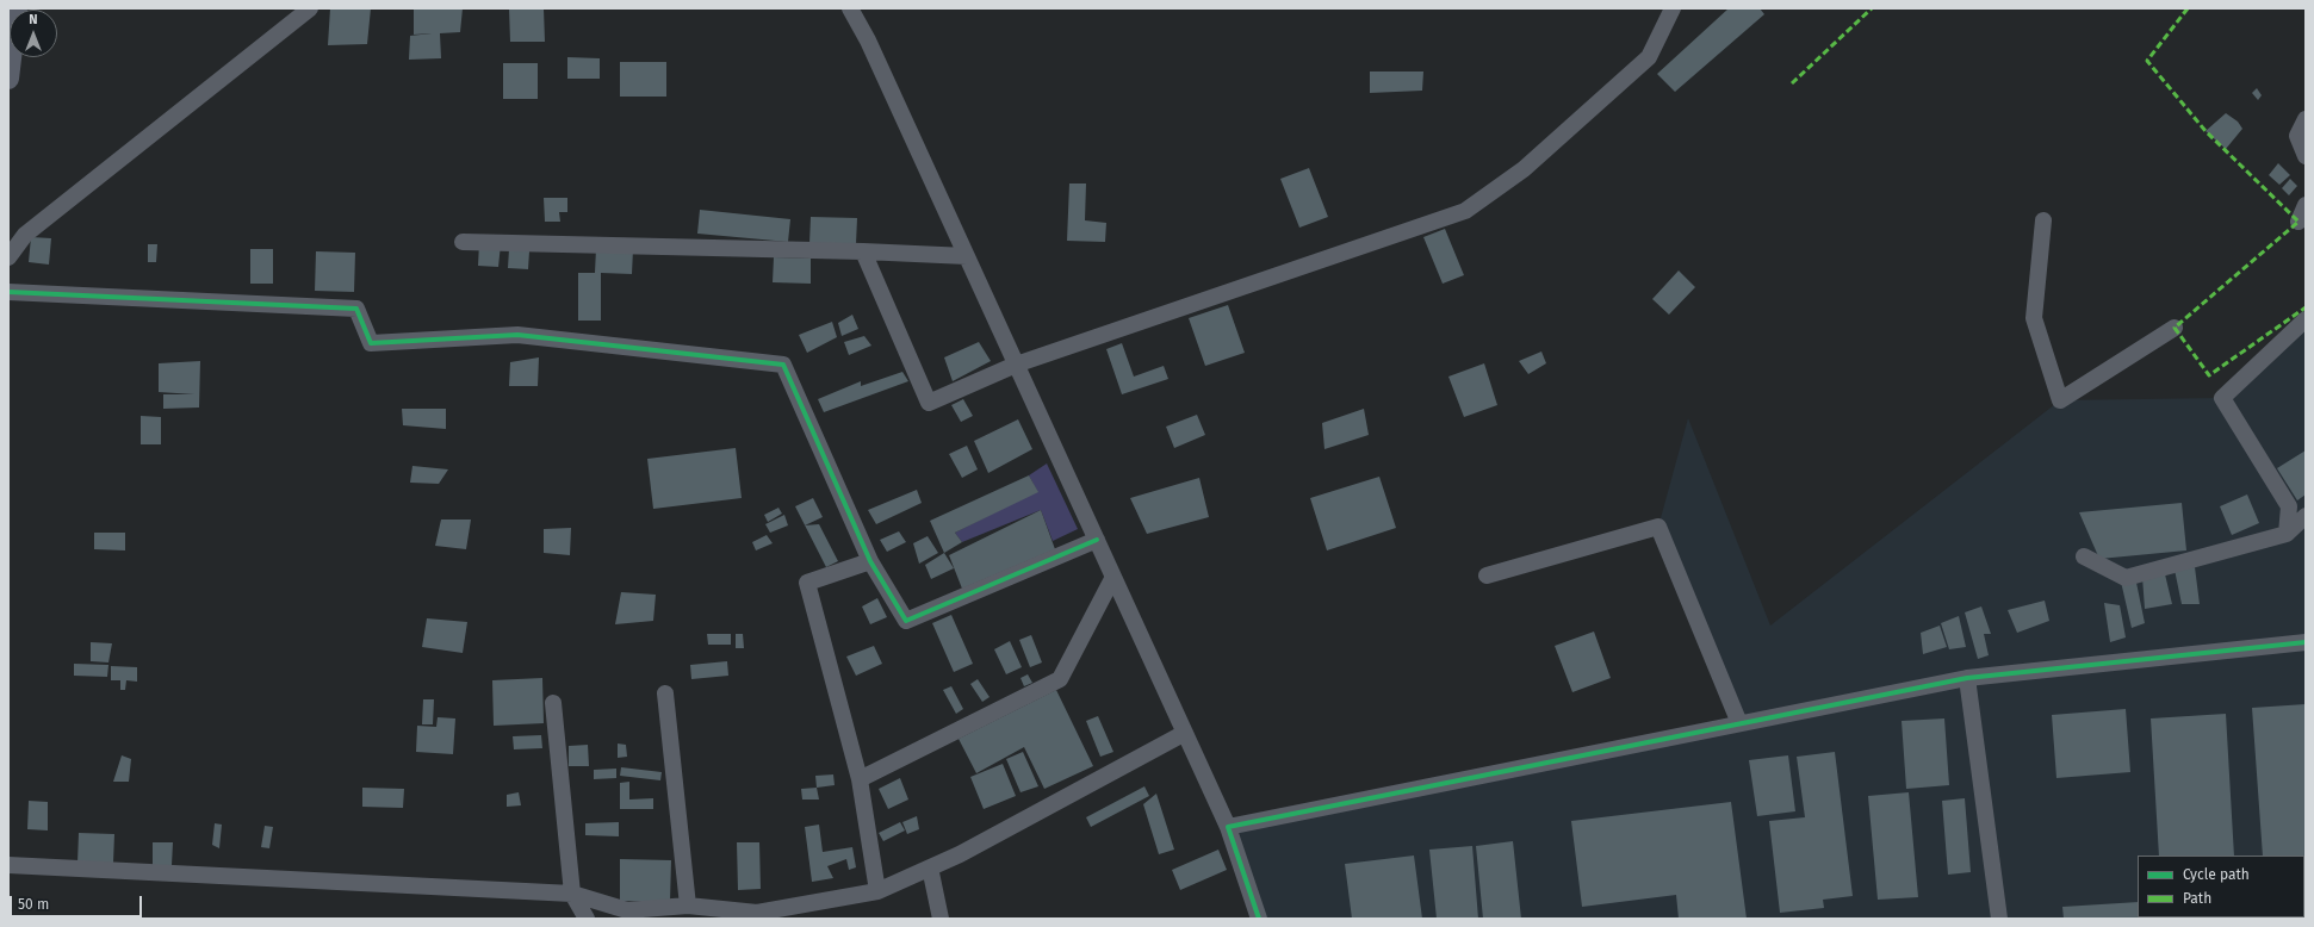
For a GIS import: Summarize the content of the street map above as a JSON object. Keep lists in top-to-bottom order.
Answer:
{
  "legend": ["Cycle path", "Path"],
  "scale_bar": "50 m",
  "north": "top"
}
